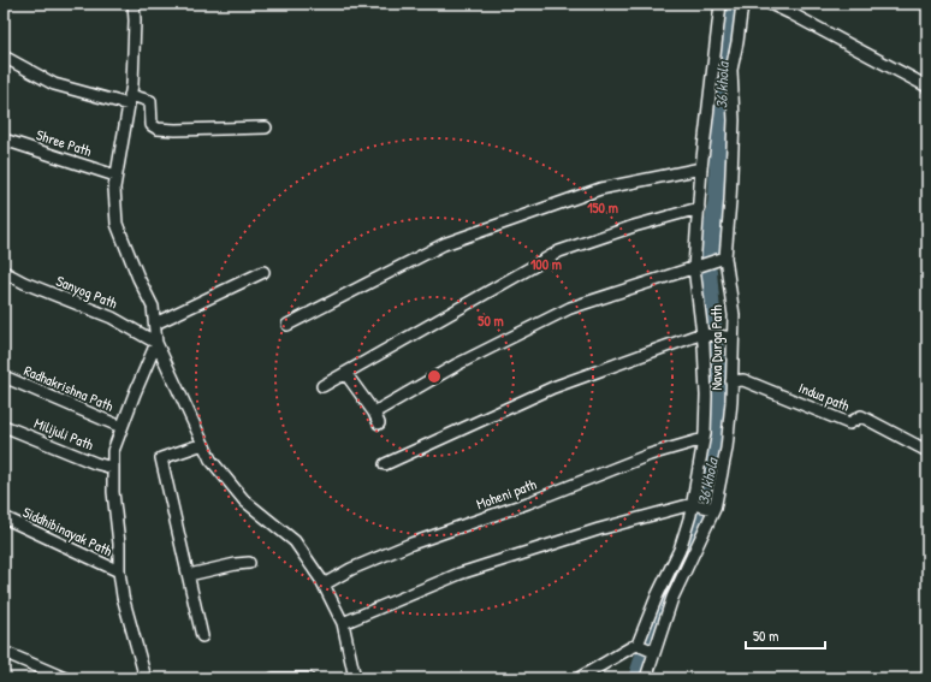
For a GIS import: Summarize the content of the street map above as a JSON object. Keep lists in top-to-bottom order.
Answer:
{
  "streets": {
    "street": [
      "Shree Path",
      "Sanyog Path",
      "Nava Durga Path",
      "Radhakrishna Path",
      "Indua path",
      "Milijuli Path",
      "Moheni path",
      "Siddhibinayak Path"
    ]
  },
  "crossings": [
    ["Nava Durga Path", "Indua path"]
  ],
  "water": ["36 khola"],
  "scale_bar": "50 m",
  "rings": ["150 m", "100 m", "50 m"]
}
